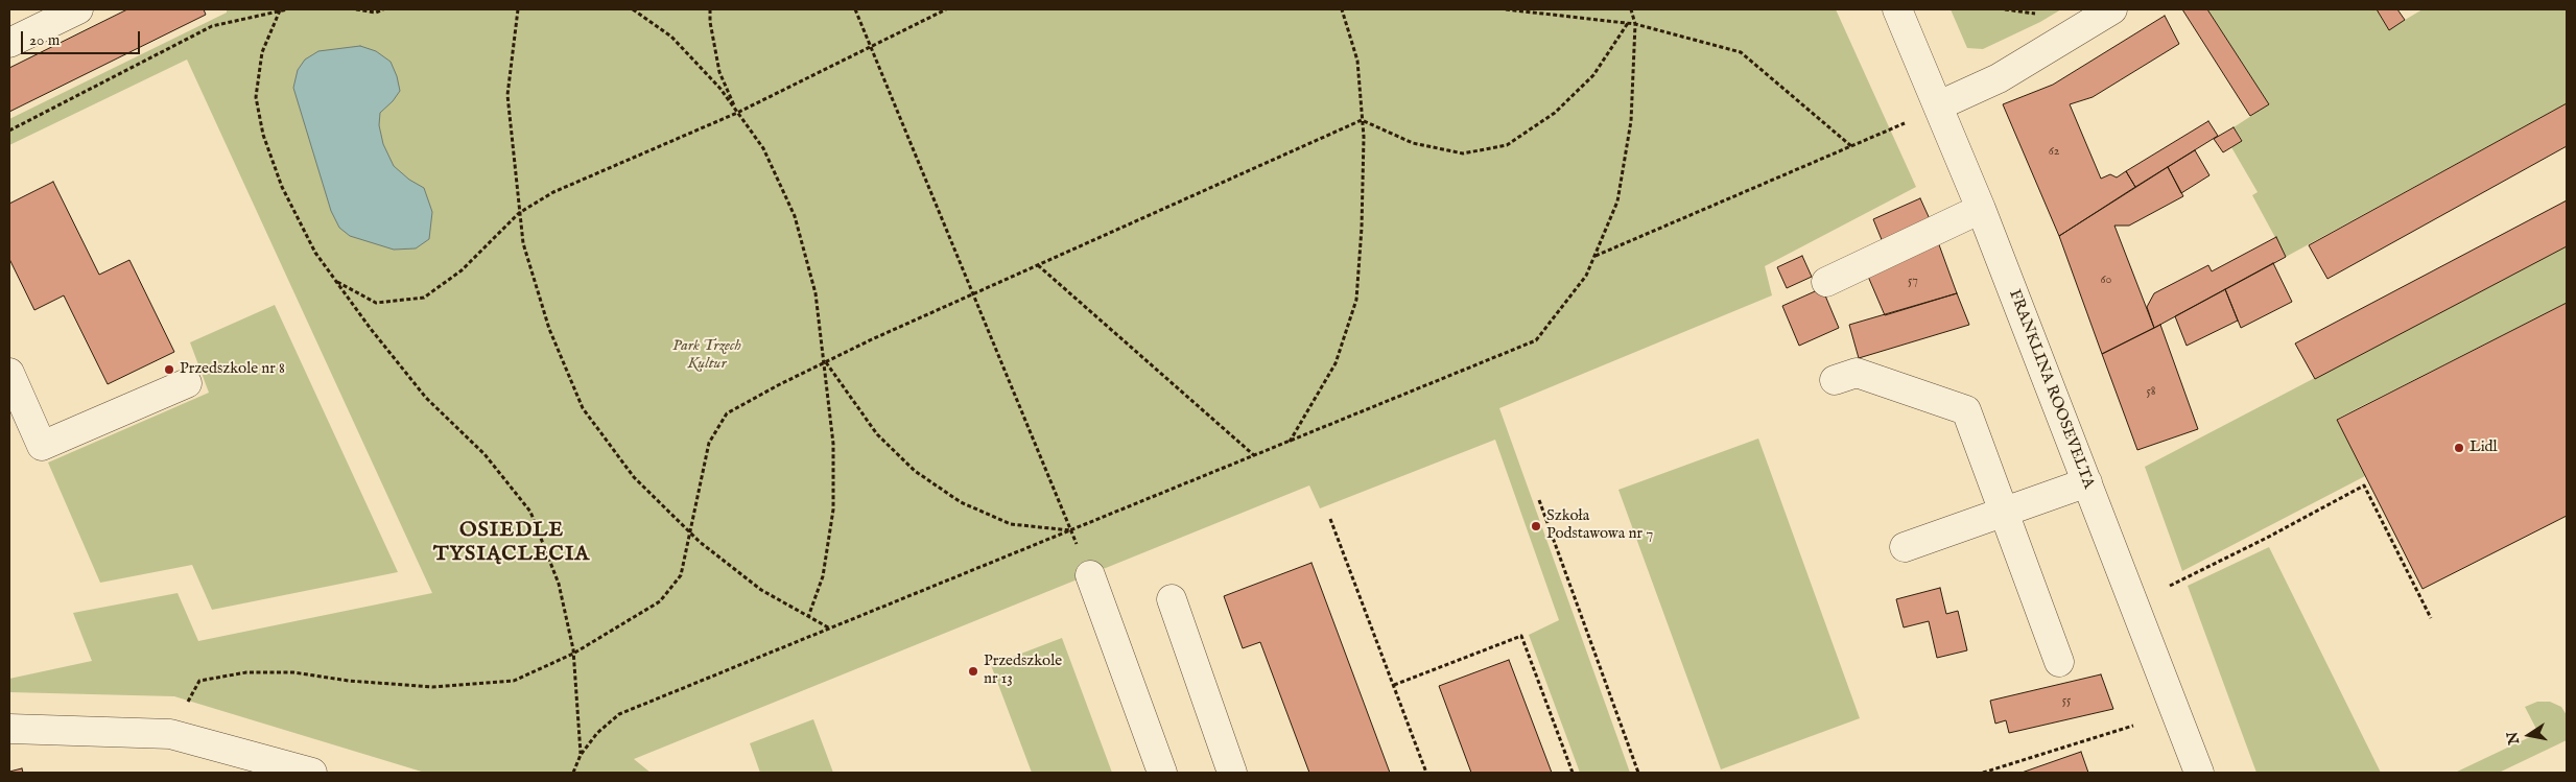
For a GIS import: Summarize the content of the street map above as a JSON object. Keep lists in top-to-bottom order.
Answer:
{
  "streets": {
    "street": ["FRANKLINA ROOSEVELTA"]
  },
  "districts": ["OSIEDLE TYSIĄCLECIA"],
  "parks": ["Park Trzech Kultur"],
  "places": [
    "Przedszkole nr 8",
    "Lidl",
    "Szkoła Podstawowa nr 7",
    "Przedszkole nr 13"
  ],
  "house_numbers": [
    "62",
    "60",
    "57",
    "58",
    "55"
  ],
  "scale_bar": "20 m",
  "north": "left"
}
